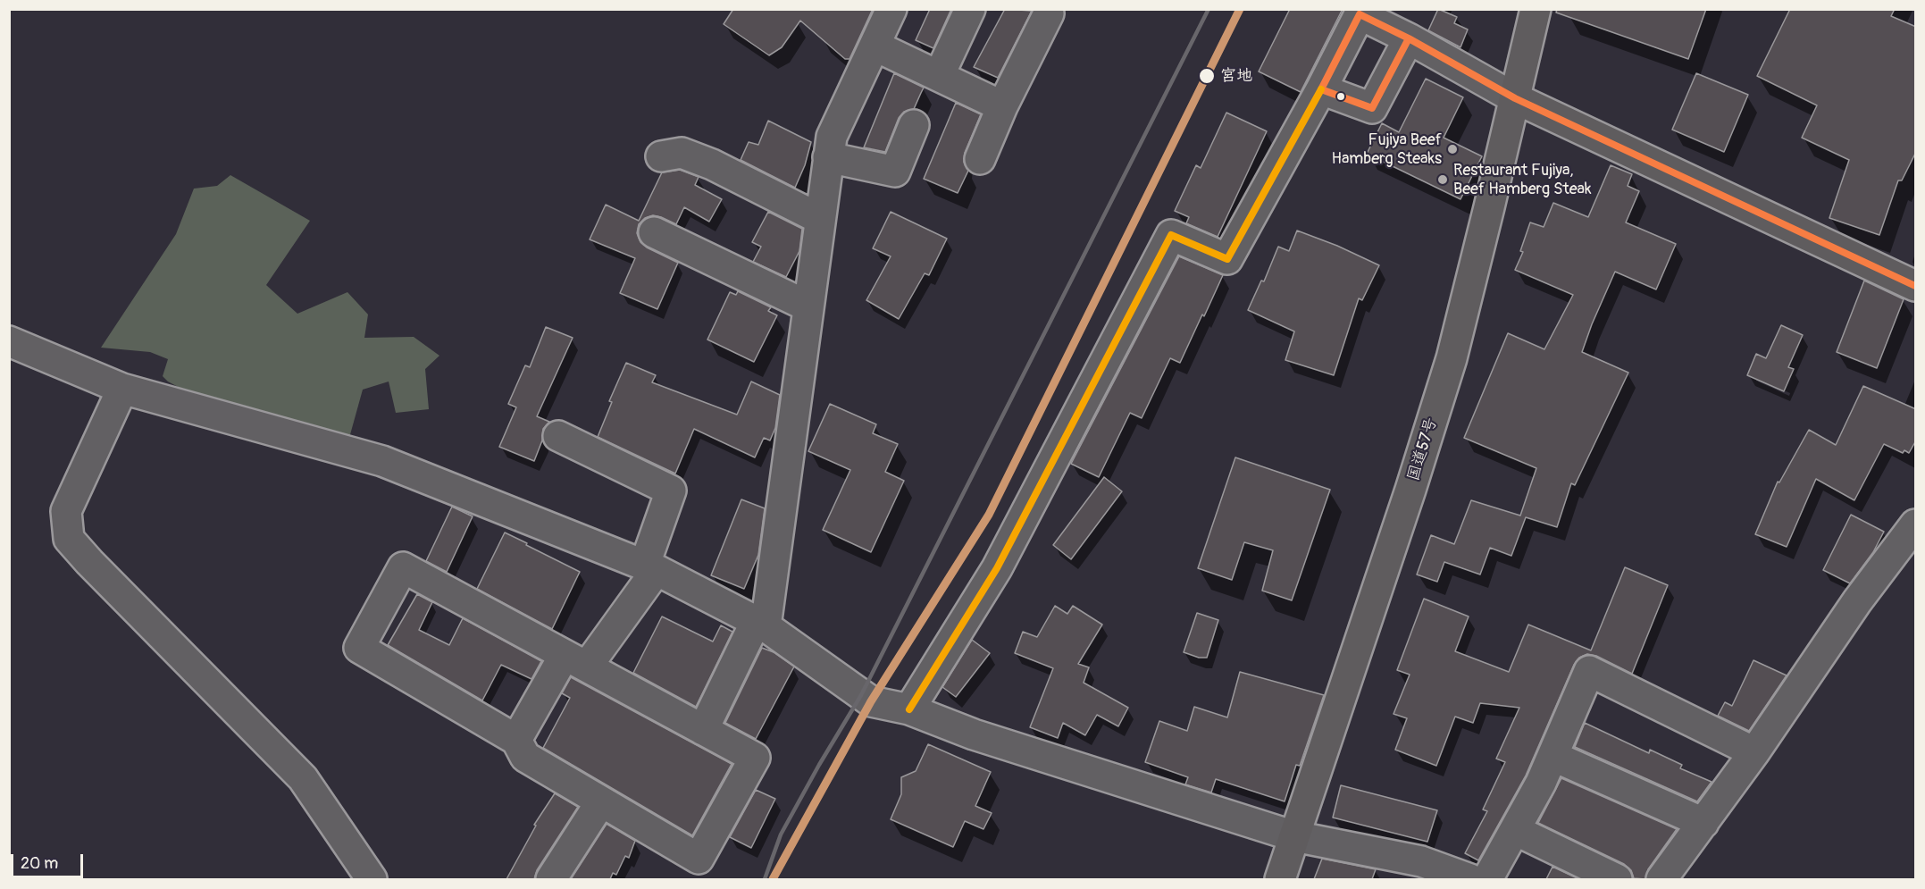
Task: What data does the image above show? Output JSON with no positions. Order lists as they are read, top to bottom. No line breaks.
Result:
{"streets":{"main road":["国道57号"]},"places":["宮地","Fujiya Beef Hamberg Steaks","Restaurant Fujiya, Beef Hamberg Steak"],"scale_bar":"20 m"}
